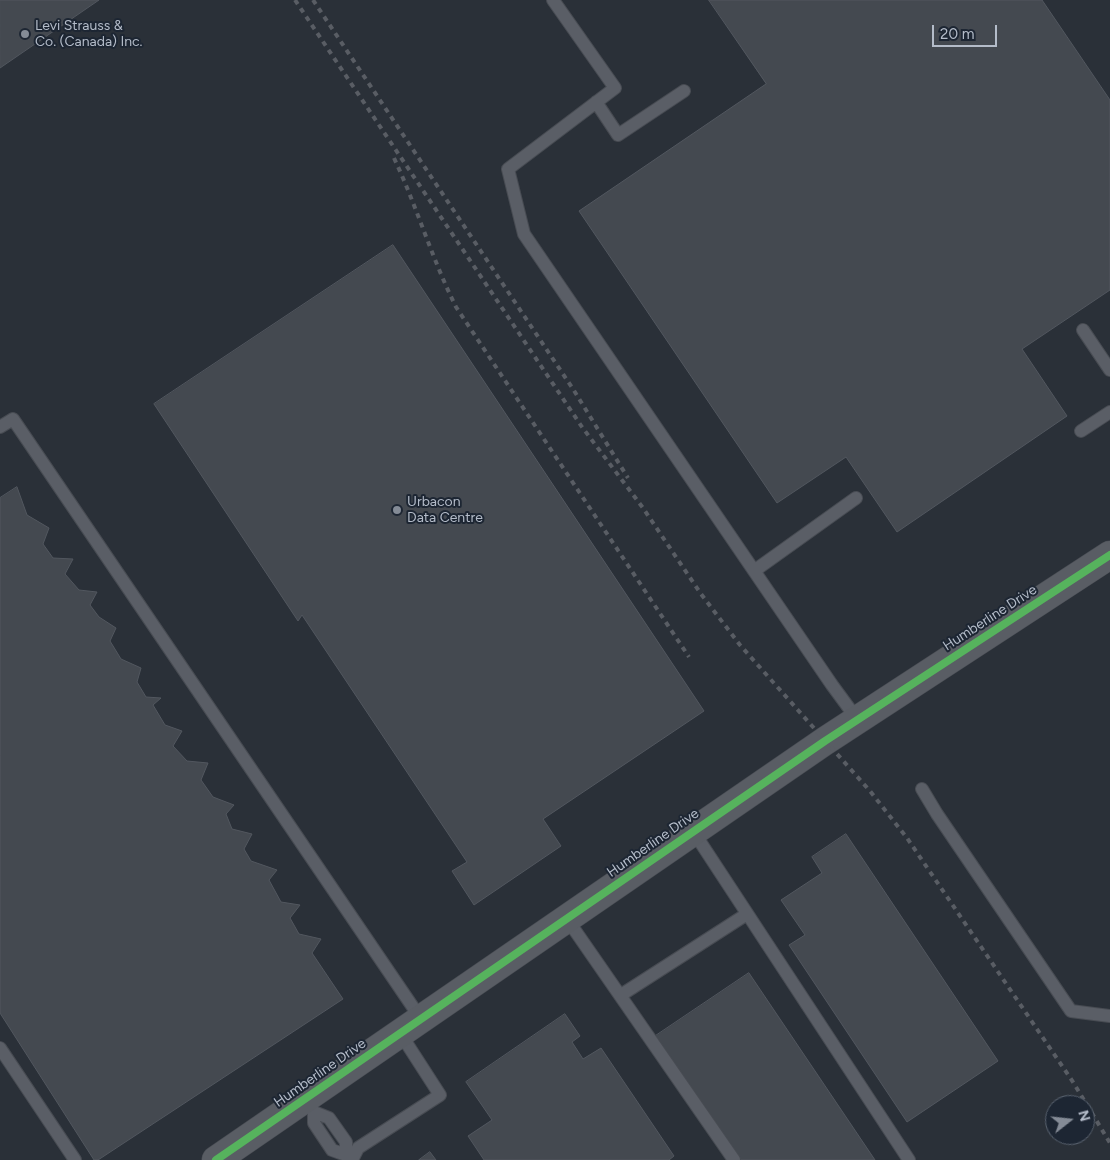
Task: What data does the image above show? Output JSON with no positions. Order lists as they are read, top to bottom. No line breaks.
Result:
{"streets":{"street":["Humberline Drive"]},"places":["Levi Strauss & Co. (Canada) Inc.","Urbacon Data Centre"],"scale_bar":"20 m","north":"right"}
